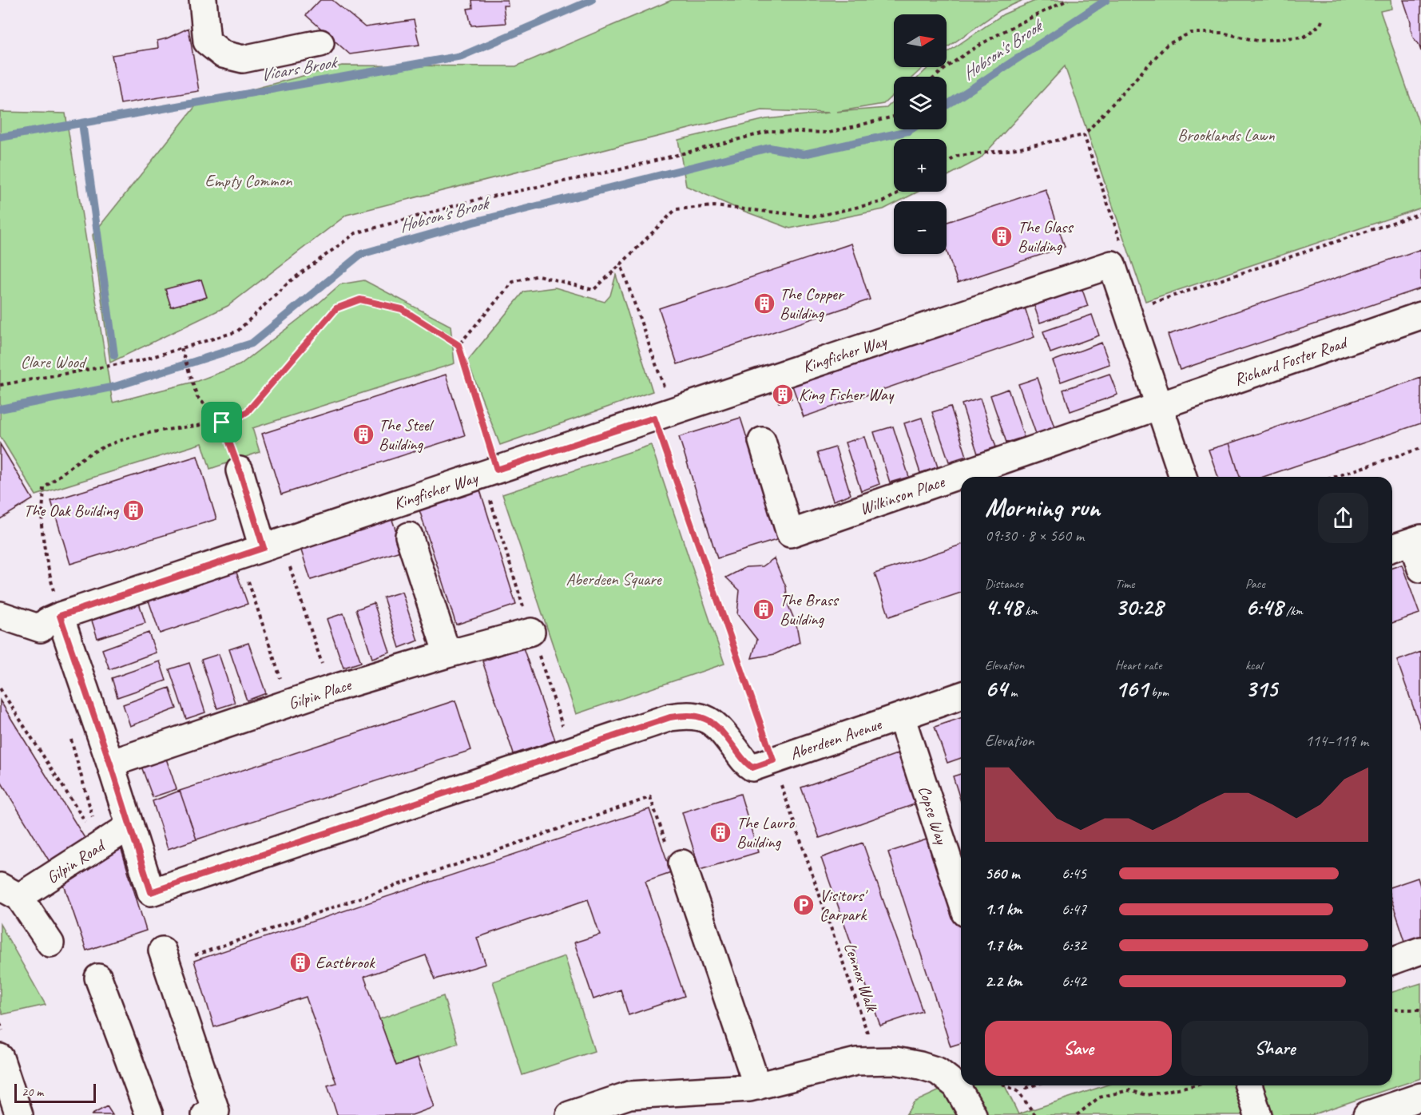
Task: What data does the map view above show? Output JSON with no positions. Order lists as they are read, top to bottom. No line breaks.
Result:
{"streets":{"street":["Kingfisher Way","Richard Foster Road","Wilkinson Place","Gilpin Place","Aberdeen Avenue","Copse Way","Gilpin Road"],"path":["Lennox Walk"]},"crossings":[["Kingfisher Way","Richard Foster Road"],["Kingfisher Way","Wilkinson Place"],["Kingfisher Way","Lennox Walk"],["Richard Foster Road","Wilkinson Place"],["Aberdeen Avenue","Copse Way"],["Aberdeen Avenue","Gilpin Road"],["Aberdeen Avenue","Lennox Walk"]],"water":["Hobson's Brook","Vicars Brook"],"parks":["Brooklands Lawn","Empty Common","Clare Wood","Aberdeen Square"],"places":{"building":["The Glass Building","The Copper Building","King Fisher Way","The Steel Building","The Oak Building","The Brass Building","The Lauro Building","Eastbrook"],"parking":["Visitors' Carpark"]},"scale_bar":"20 m","north":"right","page":{"map_buttons":["+","−"],"heading":["Morning run","09:30 · 8 × 560 m"],"stats":[["Distance","4.48 km"],["Time","30:28"],["Pace","6:48 /km"],["Elevation","64 m"],["Heart rate","161 bpm"],["kcal","315"]],"chart":["Elevation","114–119 m"],"list":[{"name":"560 m","note":"6:45"},{"name":"1.1 km","note":"6:47"},{"name":"1.7 km","note":"6:32"},{"name":"2.2 km","note":"6:42"}],"buttons":["Save","Share"],"scale":"20 m"}}
